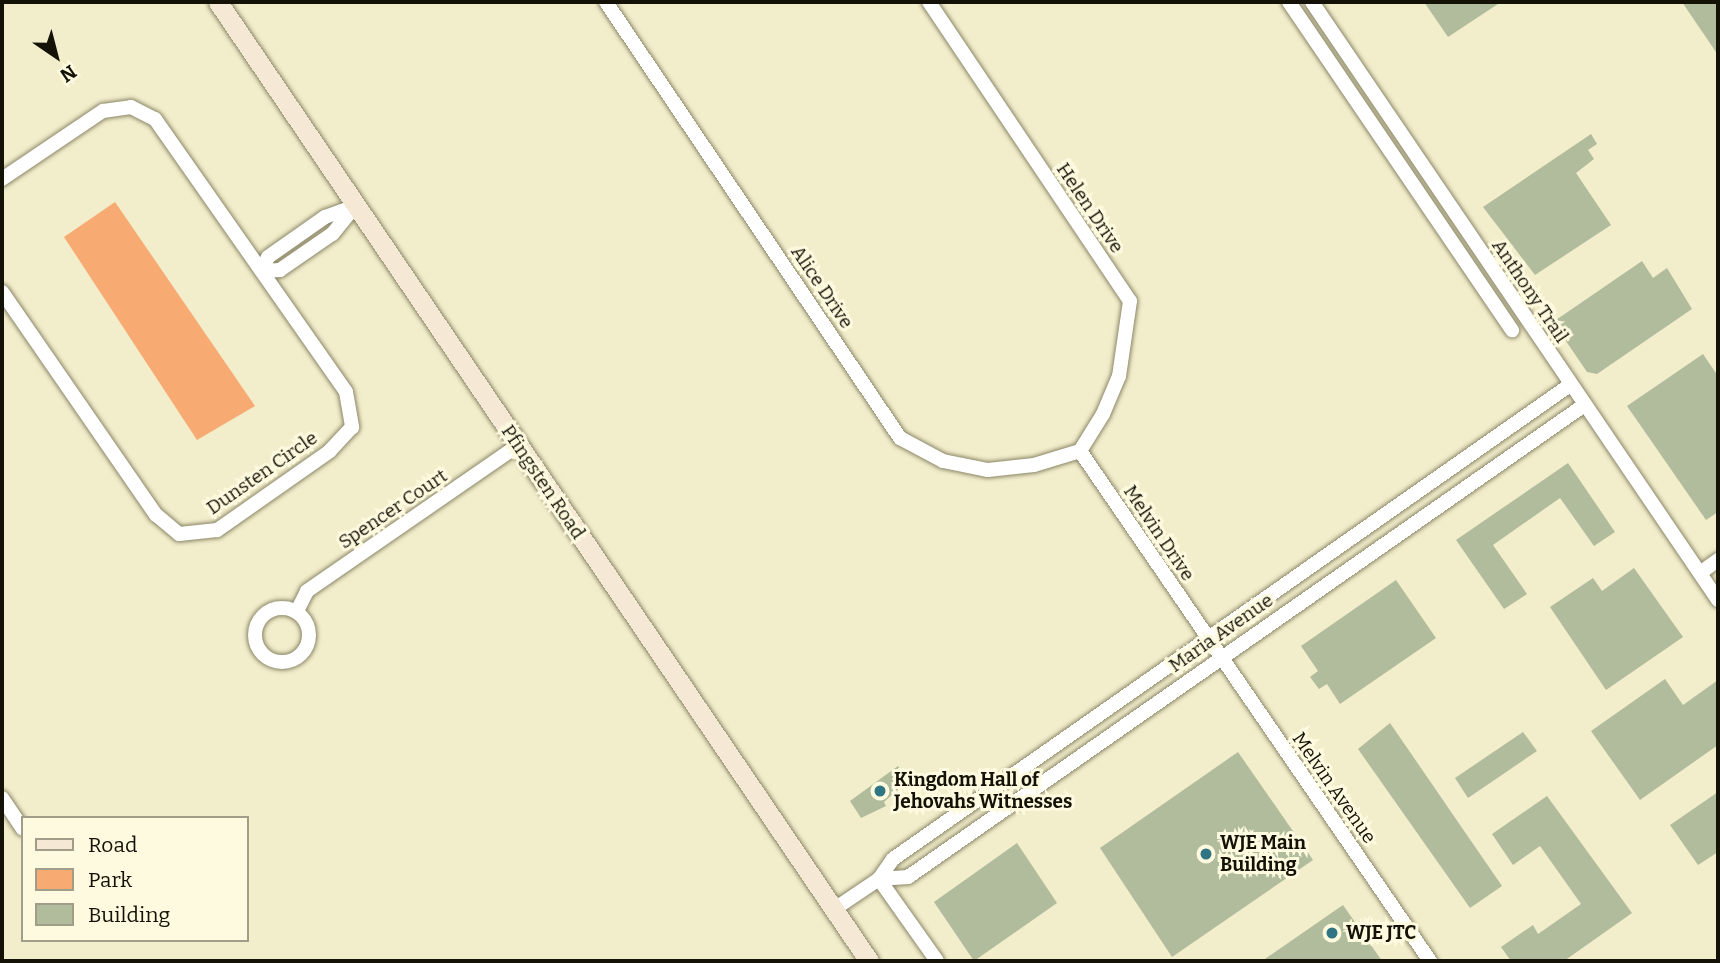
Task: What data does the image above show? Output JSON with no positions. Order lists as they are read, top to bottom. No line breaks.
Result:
{"streets":{"main road":["Pfingsten Road"],"street":["Helen Drive","Alice Drive","Anthony Trail","Dunsten Circle","Spencer Court","Melvin Drive","Maria Avenue","Melvin Avenue"]},"crossings":[["Helen Drive","Alice Drive"],["Helen Drive","Melvin Drive"],["Alice Drive","Melvin Drive"],["Anthony Trail","Maria Avenue"],["Pfingsten Road","Spencer Court"],["Pfingsten Road","Maria Avenue"],["Melvin Drive","Maria Avenue"],["Melvin Drive","Melvin Avenue"],["Maria Avenue","Melvin Avenue"]],"places":["Kingdom Hall of Jehovahs Witnesses","WJE Main Building","WJE JTC"],"legend":["Road","Park","Building"],"north":"bottom right"}
